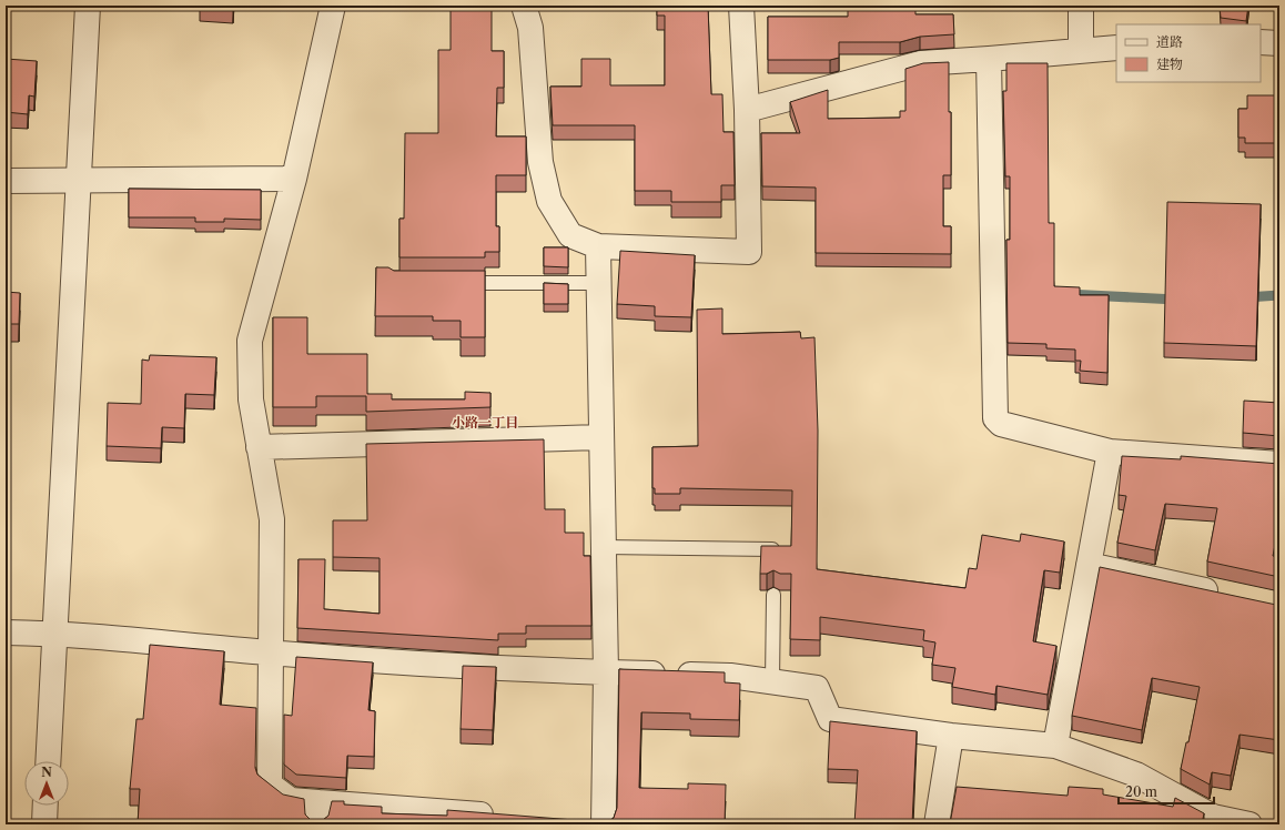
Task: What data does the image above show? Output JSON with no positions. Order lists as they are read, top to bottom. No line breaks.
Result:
{"districts":["小路一丁目"],"legend":["道路","建物"],"scale_bar":"20 m","north":"top"}
